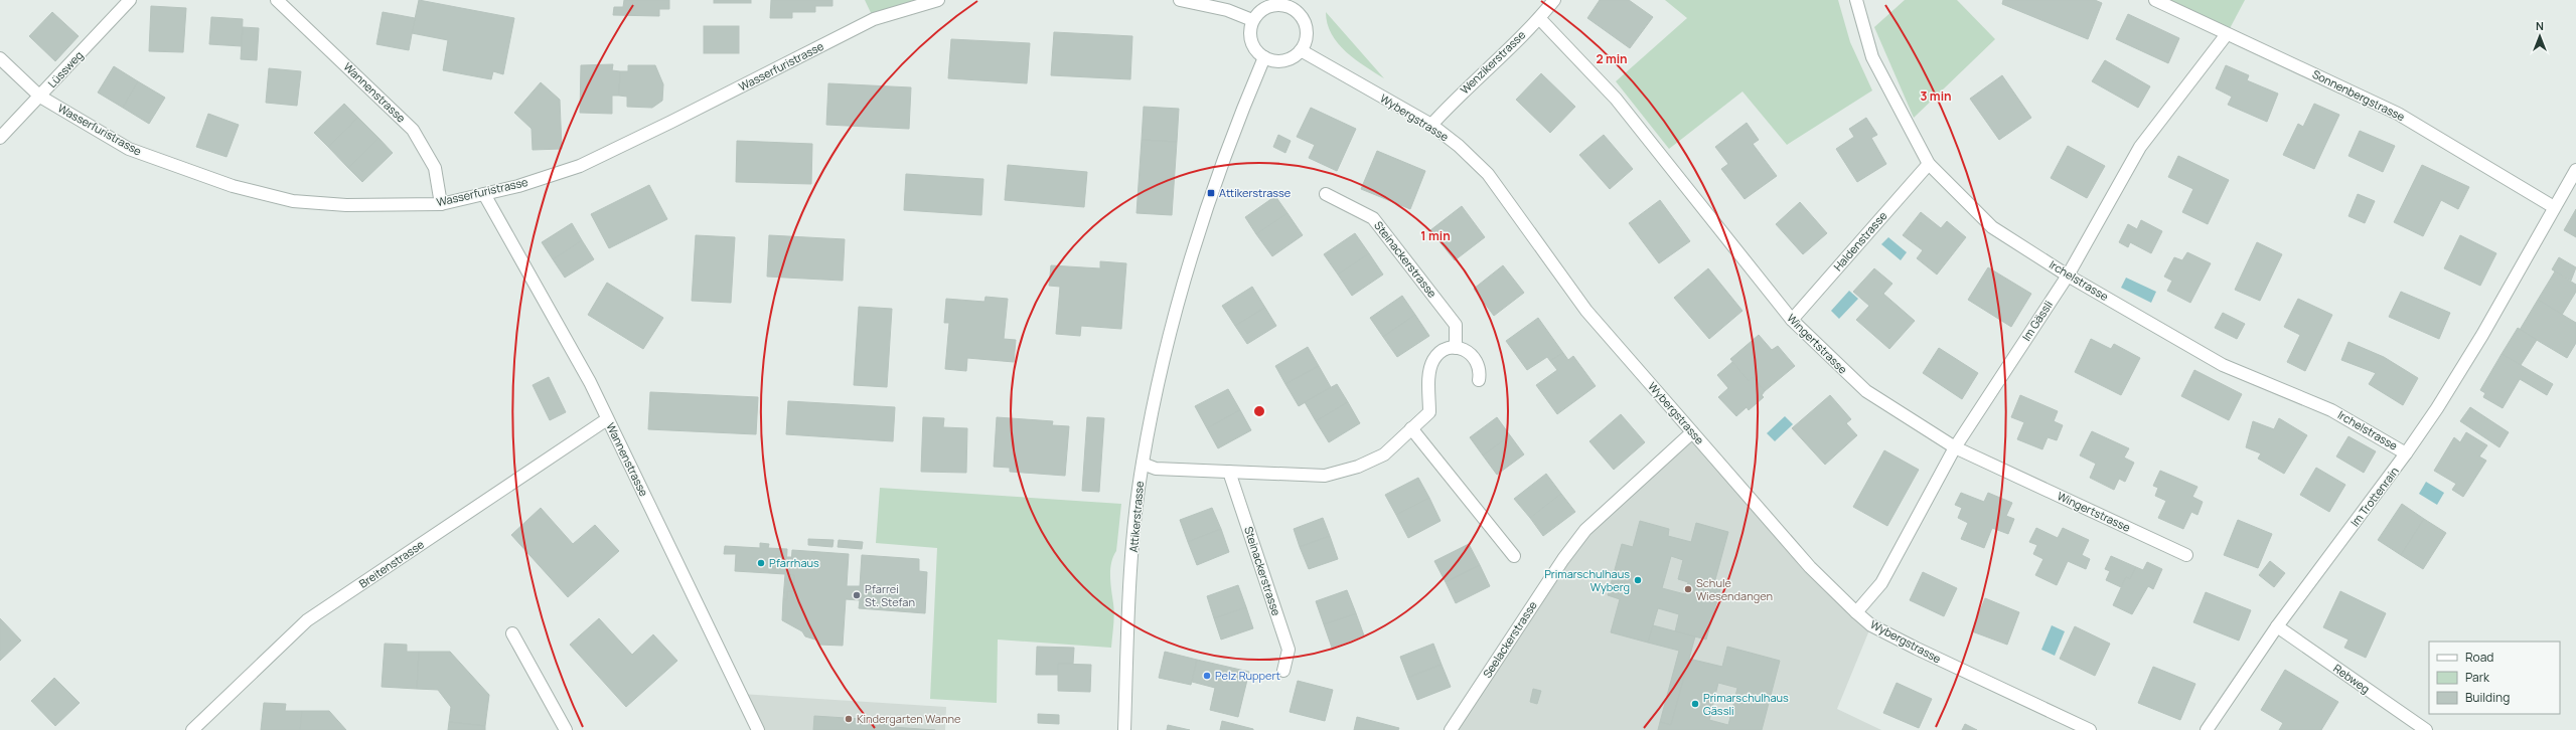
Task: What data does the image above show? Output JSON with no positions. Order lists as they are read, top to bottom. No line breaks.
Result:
{"streets":{"street":["Wenzikerstrasse","Wasserfuristrasse","Lüssweg","Wannenstrasse","Sonnenbergstrasse","Wybergstrasse","Haldenstrasse","Steinackerstrasse","Irchelstrasse","Im Gässli","Wingertstrasse","Im Trottenrain","Attikerstrasse","Breitenstrasse","Seelackerstrasse","Rebweg"]},"crossings":[["Wenzikerstrasse","Wybergstrasse"],["Wenzikerstrasse","Wingertstrasse"],["Wasserfuristrasse","Lüssweg"],["Wasserfuristrasse","Wannenstrasse"],["Wannenstrasse","Breitenstrasse"],["Sonnenbergstrasse","Im Gässli"],["Sonnenbergstrasse","Im Trottenrain"],["Wybergstrasse","Im Gässli"],["Wybergstrasse","Attikerstrasse"],["Wybergstrasse","Seelackerstrasse"],["Haldenstrasse","Irchelstrasse"],["Haldenstrasse","Wingertstrasse"],["Irchelstrasse","Im Gässli"],["Irchelstrasse","Im Trottenrain"],["Im Gässli","Wingertstrasse"],["Im Trottenrain","Rebweg"]],"places":{"transit":["Attikerstrasse"],"other":["Pfarrhaus","Primarschulhaus Wyberg","Schule Wiesendangen","Pfarrei St. Stefan","Pelz Ruppert","Primarschulhaus Gässli","Kindergarten Wanne"]},"legend":["Road","Park","Building"],"north":"top","rings":["2 min","3 min","1 min"]}
